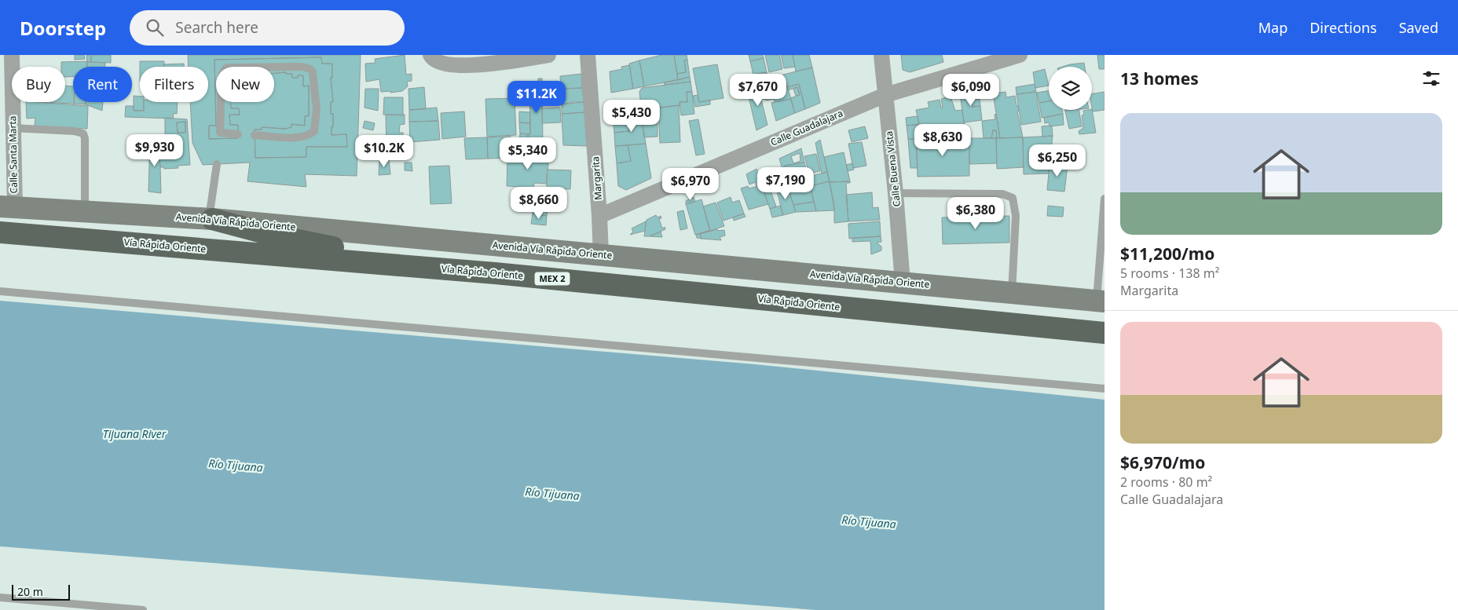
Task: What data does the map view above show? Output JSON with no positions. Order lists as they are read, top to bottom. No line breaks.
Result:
{"streets":{"highway":["Vía Rápida Oriente","MEX 2"],"main road":["Avenida Vía Rápida Oriente"],"street":["Calle Guadalajara","Calle Santa Marta","Calle Buena Vista","Margarita"]},"crossings":[["Calle Guadalajara","Calle Buena Vista"],["Calle Guadalajara","Margarita"],["Calle Santa Marta","Avenida Vía Rápida Oriente"],["Calle Buena Vista","Avenida Vía Rápida Oriente"],["Margarita","Avenida Vía Rápida Oriente"]],"water":["Tijuana River","Río Tijuana"],"scale_bar":"20 m","page":{"header":"Doorstep","search":"Search here","nav":["Map","Directions","Saved"],"heading":"13 homes","chip":["Buy","Rent","Filters","New"],"price":["$7,670","$6,090","$11.2K","$5,430","$8,630","$9,930","$10.2K","$5,340","$6,250","$7,190","$6,970","$8,660","$6,380"],"list":[{"name":"$11,200/mo","note":"5 rooms · 138 m² · Margarita"},{"name":"$6,970/mo","note":"2 rooms · 80 m² · Calle Guadalajara"}],"scale":"20 m"}}
